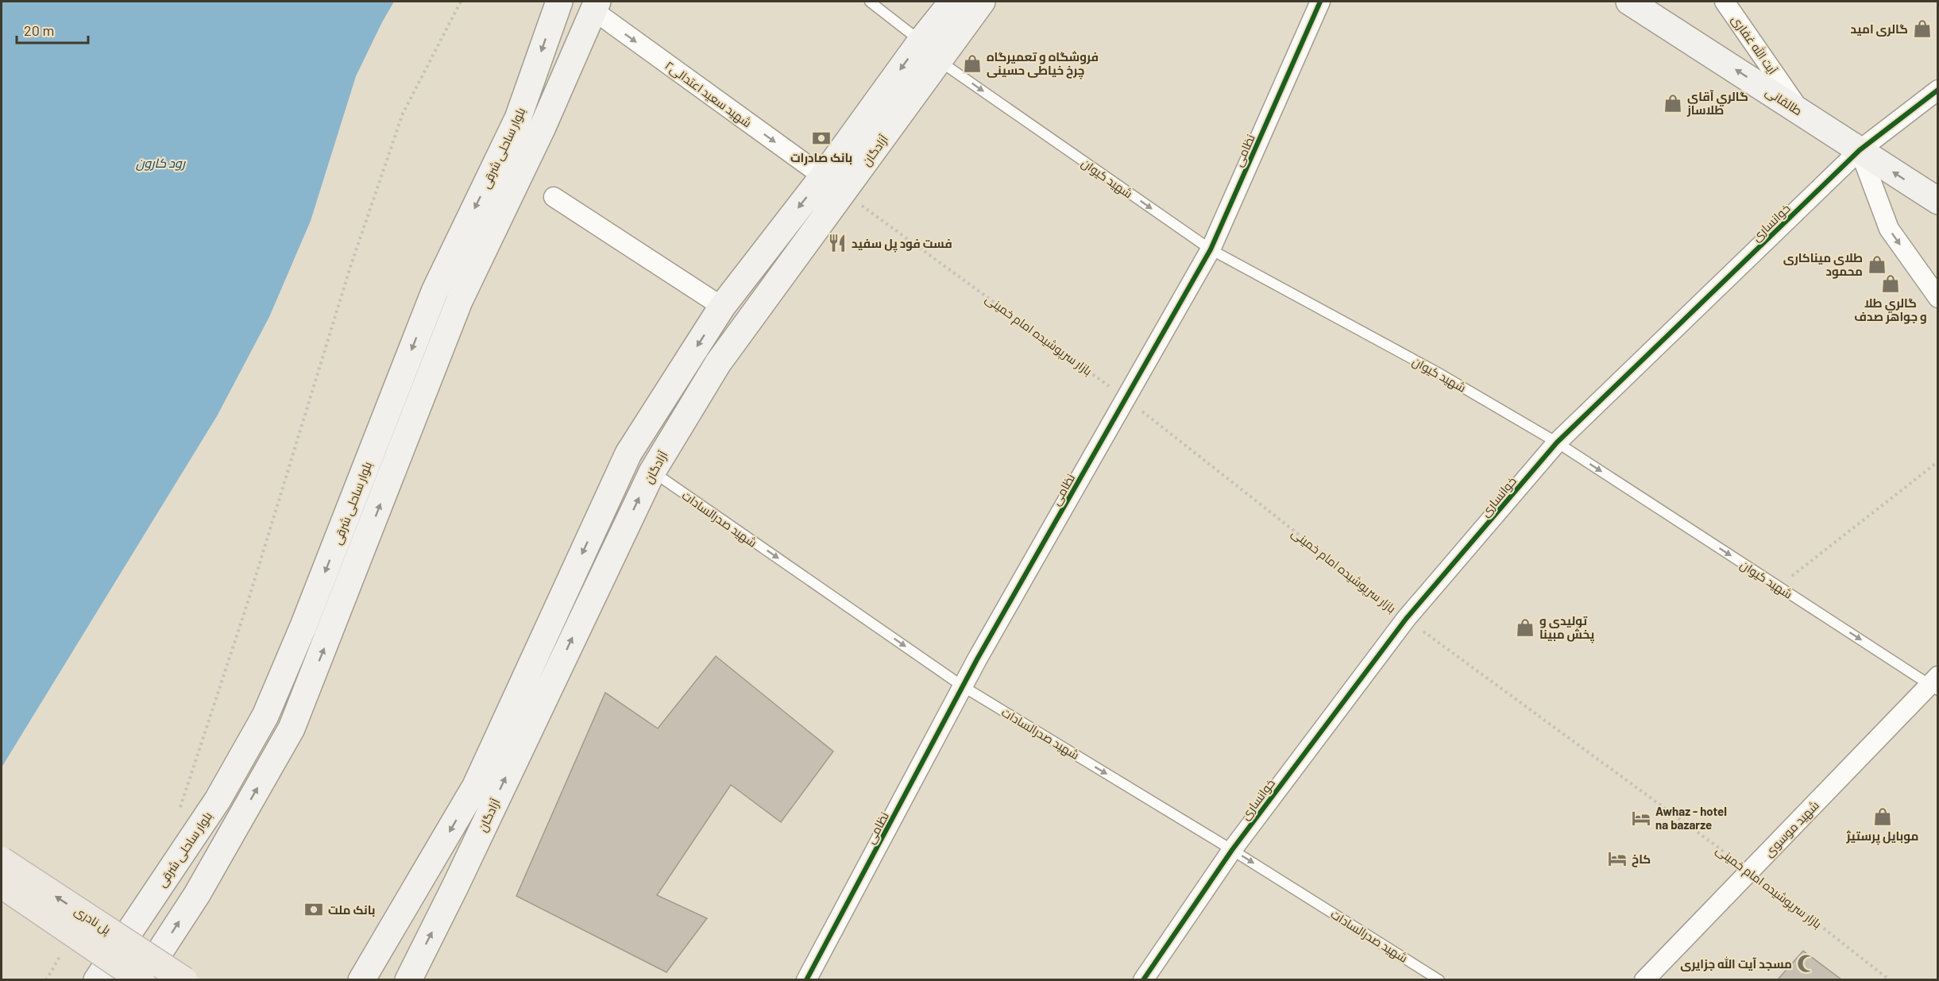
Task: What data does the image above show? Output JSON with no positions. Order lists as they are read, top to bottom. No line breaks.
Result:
{"streets":{"main road":["طالقانی","بلوار ساحلی شرقی","آزادگان","پل نادری"],"street":["آیت الله غفاری","شهید سعید اعتدالی۲","نظامی","خوانساری","شهید موسوی"],"lane":["شهید کیوان","شهید صدرالسادات"],"path":["بازار سرپوشیده امام خمینی"]},"crossings":[["آیت الله غفاری","طالقانی"],["شهید سعید اعتدالی۲","آزادگان"],["طالقانی","خوانساری"],["آزادگان","شهید کیوان"],["آزادگان","بازار سرپوشیده امام خمینی"],["آزادگان","شهید صدرالسادات"],["نظامی","شهید کیوان"],["نظامی","بازار سرپوشیده امام خمینی"],["نظامی","شهید صدرالسادات"],["شهید کیوان","خوانساری"],["شهید کیوان","شهید موسوی"],["خوانساری","بازار سرپوشیده امام خمینی"],["خوانساری","شهید صدرالسادات"],["بازار سرپوشیده امام خمینی","شهید موسوی"]],"one_way":["طالقانی","شهید کیوان","شهید صدرالسادات"],"water":["رود کارون"],"places":{"shop":["گالری امید","فروشگاه و تعمیرگاه چرخ خیاطی حسینی","گالري آقاي طلاساز","طلای میناکاری محمود","گالري طلا و جواهر صدف","تولیدی و پخش مبینا","موبایل پرستیژ"],"bank":["بانک صادرات","بانک ملت"],"restaurant":["فست فود پل سفید"],"hotel":["Awhaz - hotel na bazarze","کاخ"],"mosque":["مسجد آیت الله جزایری"]},"scale_bar":"20 m"}
